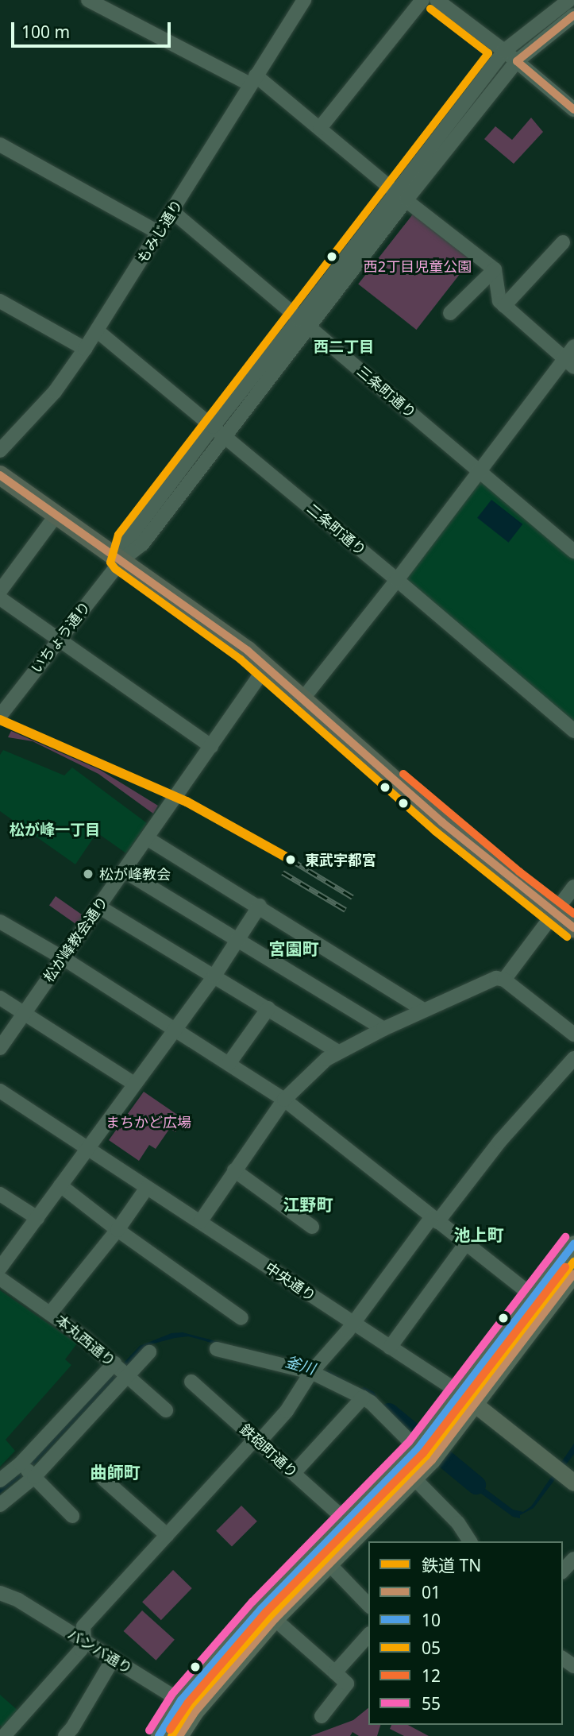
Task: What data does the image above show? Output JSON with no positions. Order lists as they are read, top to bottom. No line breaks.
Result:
{"streets":{"main road":["中央通り"],"street":["もみじ通り","三条町通り","二条町通り","いちょう通り","松が峰教会通り","本丸西通り","鉄砲町通り","バンバ通り"]},"crossings":[["もみじ通り","三条町通り"],["もみじ通り","二条町通り"]],"districts":["西二丁目","松が峰一丁目","宮園町","江野町","池上町","曲師町"],"water":["釜川"],"parks":["西2丁目児童公園","まちかど広場"],"places":["東武宇都宮","松が峰教会"],"lines":["transit line 05","transit line 01","rail line TN","transit line 12","transit line 55","transit line 10"],"legend":["鉄道 TN","01","10","05","12","55"],"scale_bar":"100 m"}
